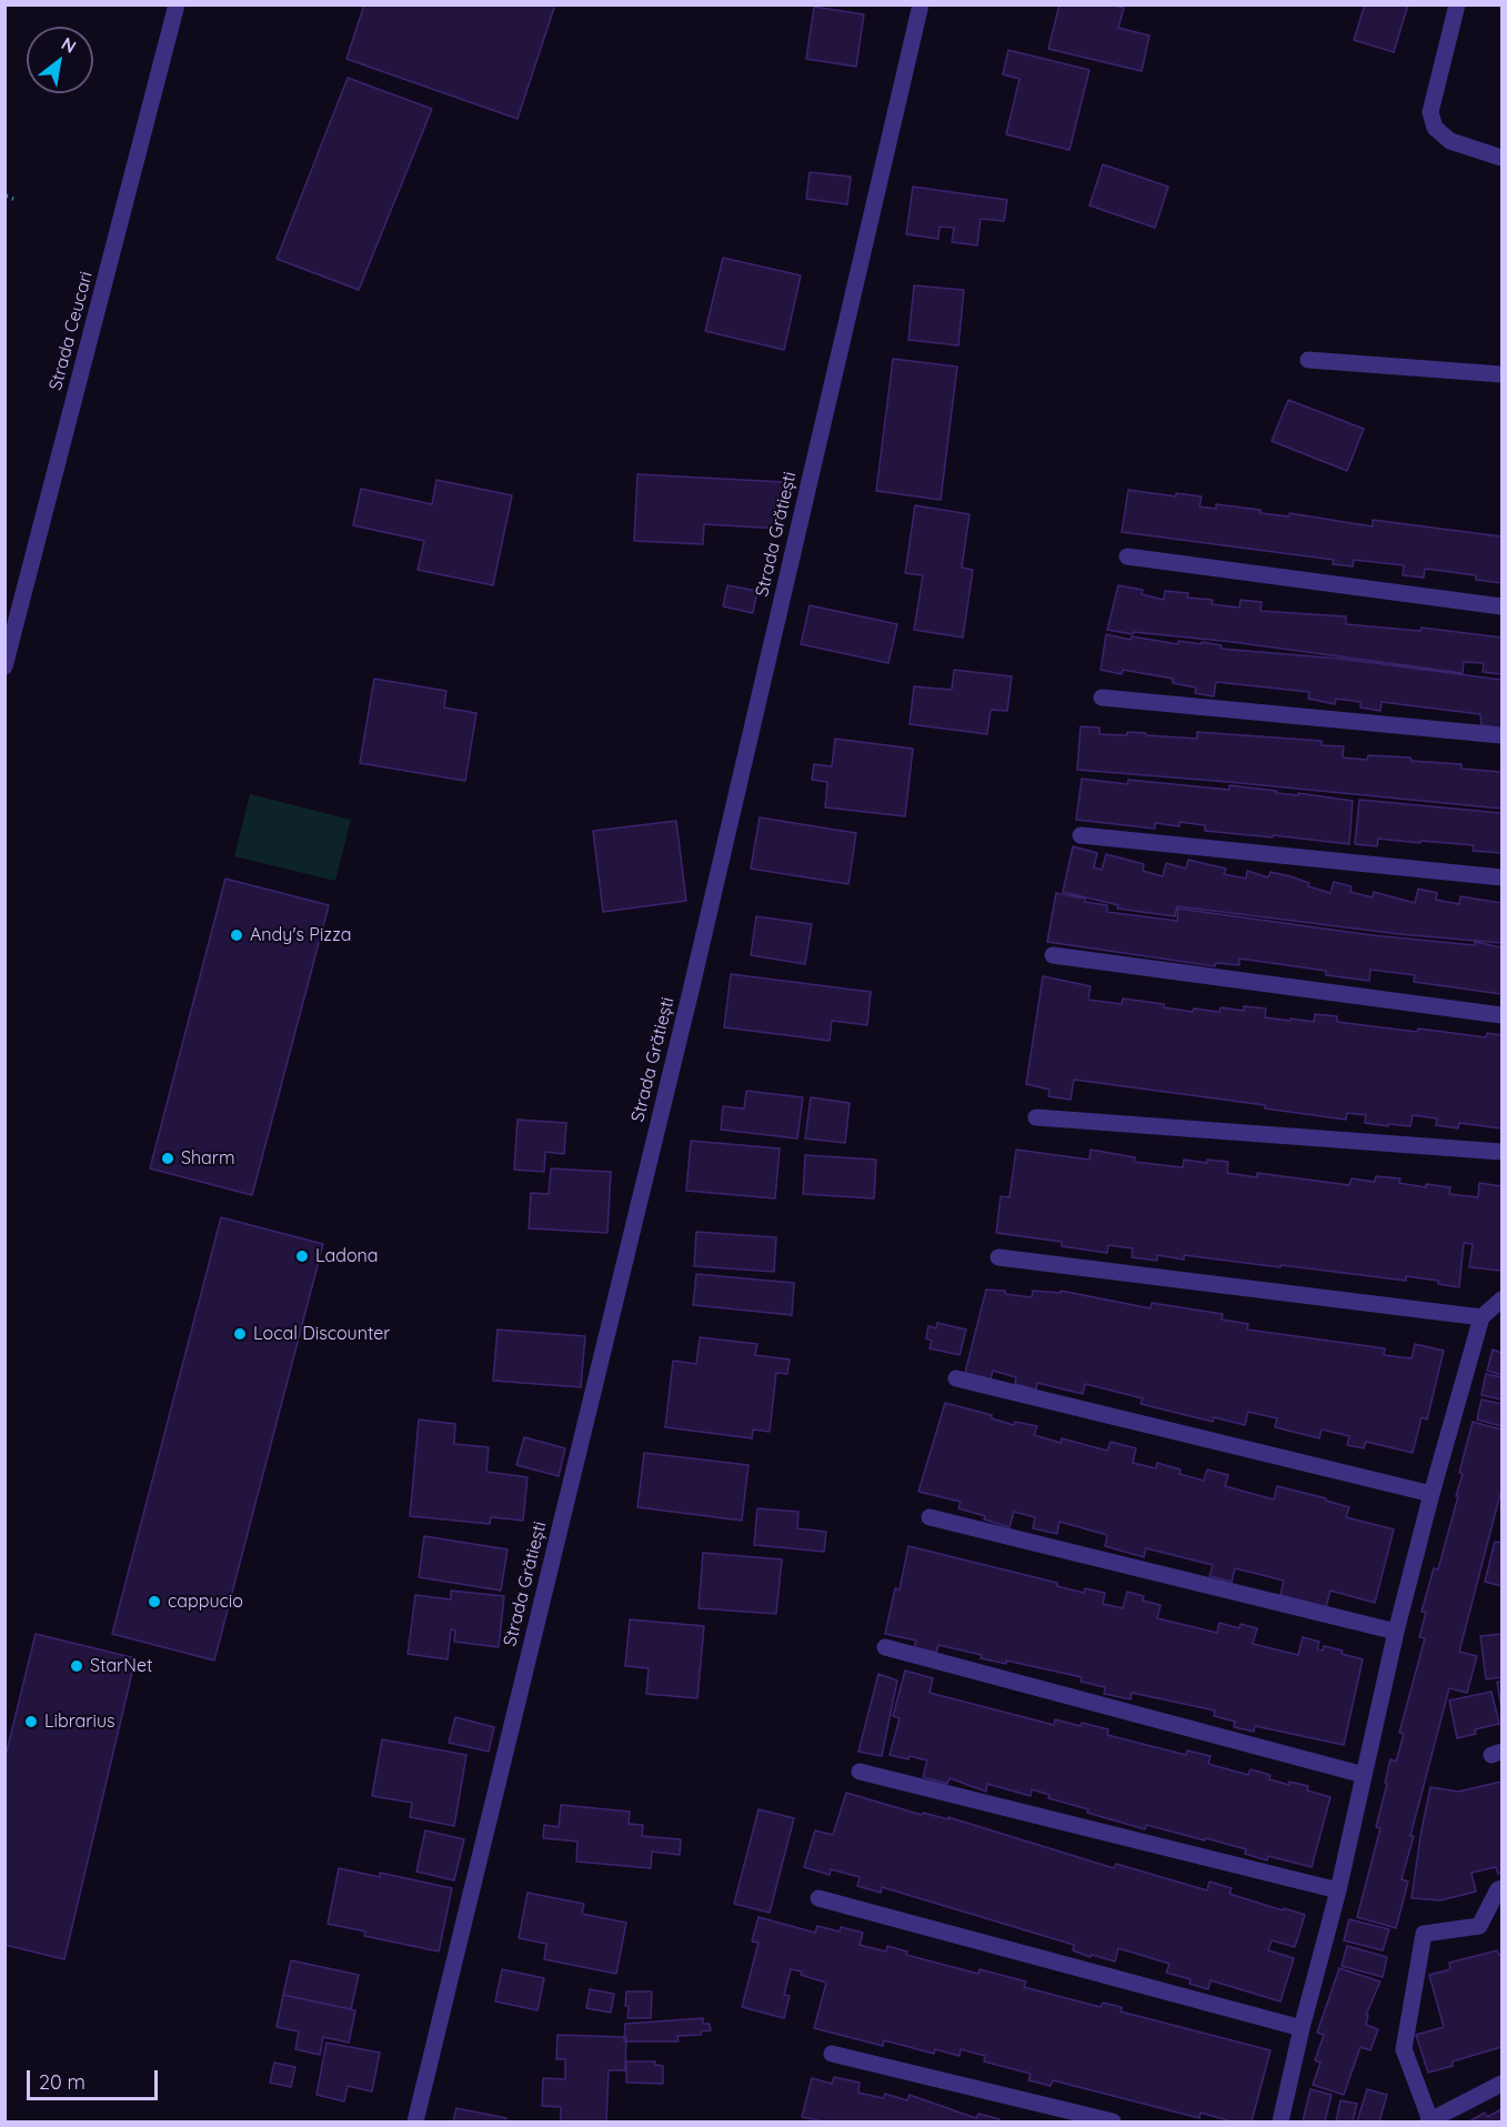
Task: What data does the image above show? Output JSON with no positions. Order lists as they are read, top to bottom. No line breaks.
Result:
{"streets":{"street":["Strada Ceucari","Strada Grătiești"]},"places":["Andy's Pizza","Sharm","Ladona","Local Discounter","cappucio","StarNet","Librarius"],"scale_bar":"20 m","north":"top right"}
